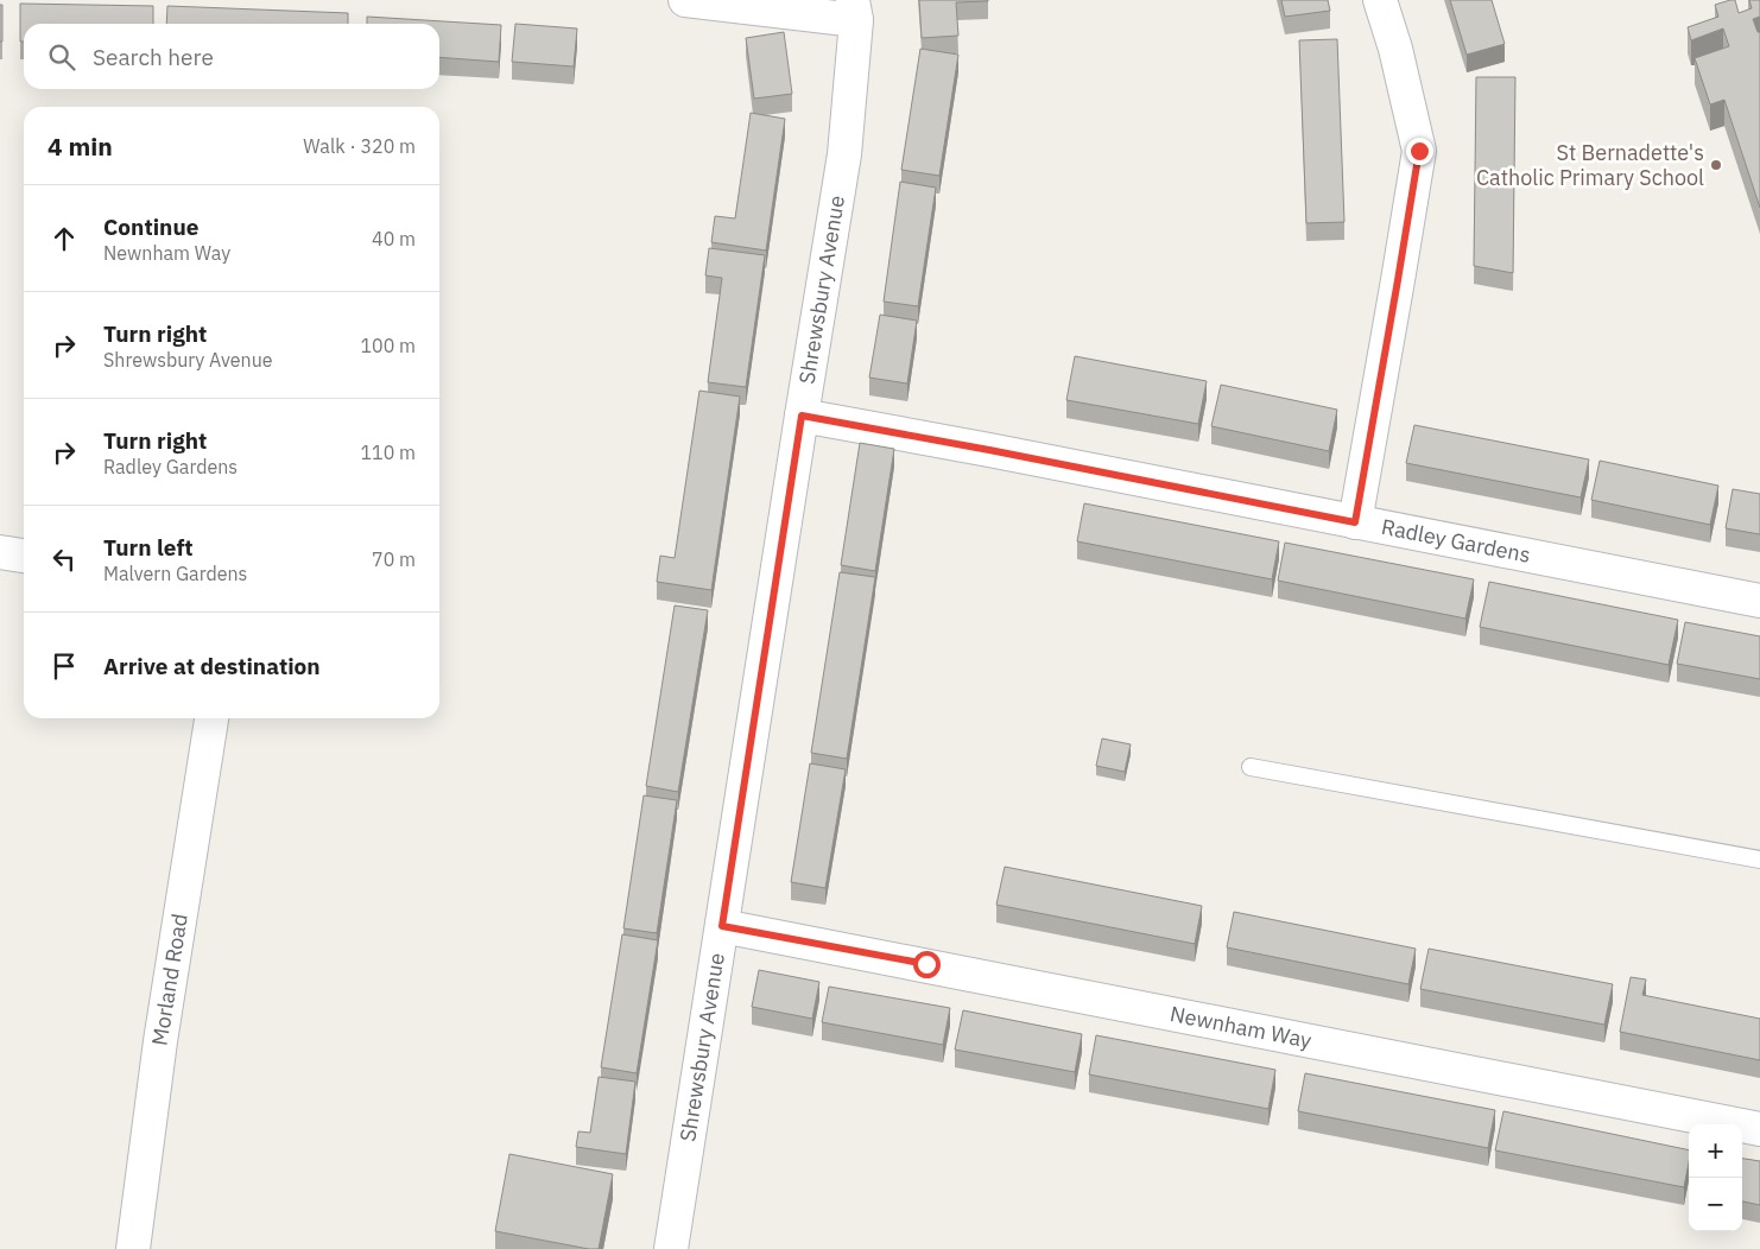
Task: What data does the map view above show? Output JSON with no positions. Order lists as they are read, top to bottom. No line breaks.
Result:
{"streets":{"street":["Shrewsbury Avenue","Radley Gardens","Morland Road","Newnham Way"]},"crossings":[["Shrewsbury Avenue","Radley Gardens"],["Shrewsbury Avenue","Newnham Way"]],"places":["St Bernadette's Catholic Primary School"],"page":{"search":"Search here","heading":["4 min","Walk · 320 m"],"list":[["Continue","Newnham Way","40 m"],["Turn right","Shrewsbury Avenue","100 m"],["Turn right","Radley Gardens","110 m"],["Turn left","Malvern Gardens","70 m"],"Arrive at destination"],"map_buttons":["+","−"]}}
